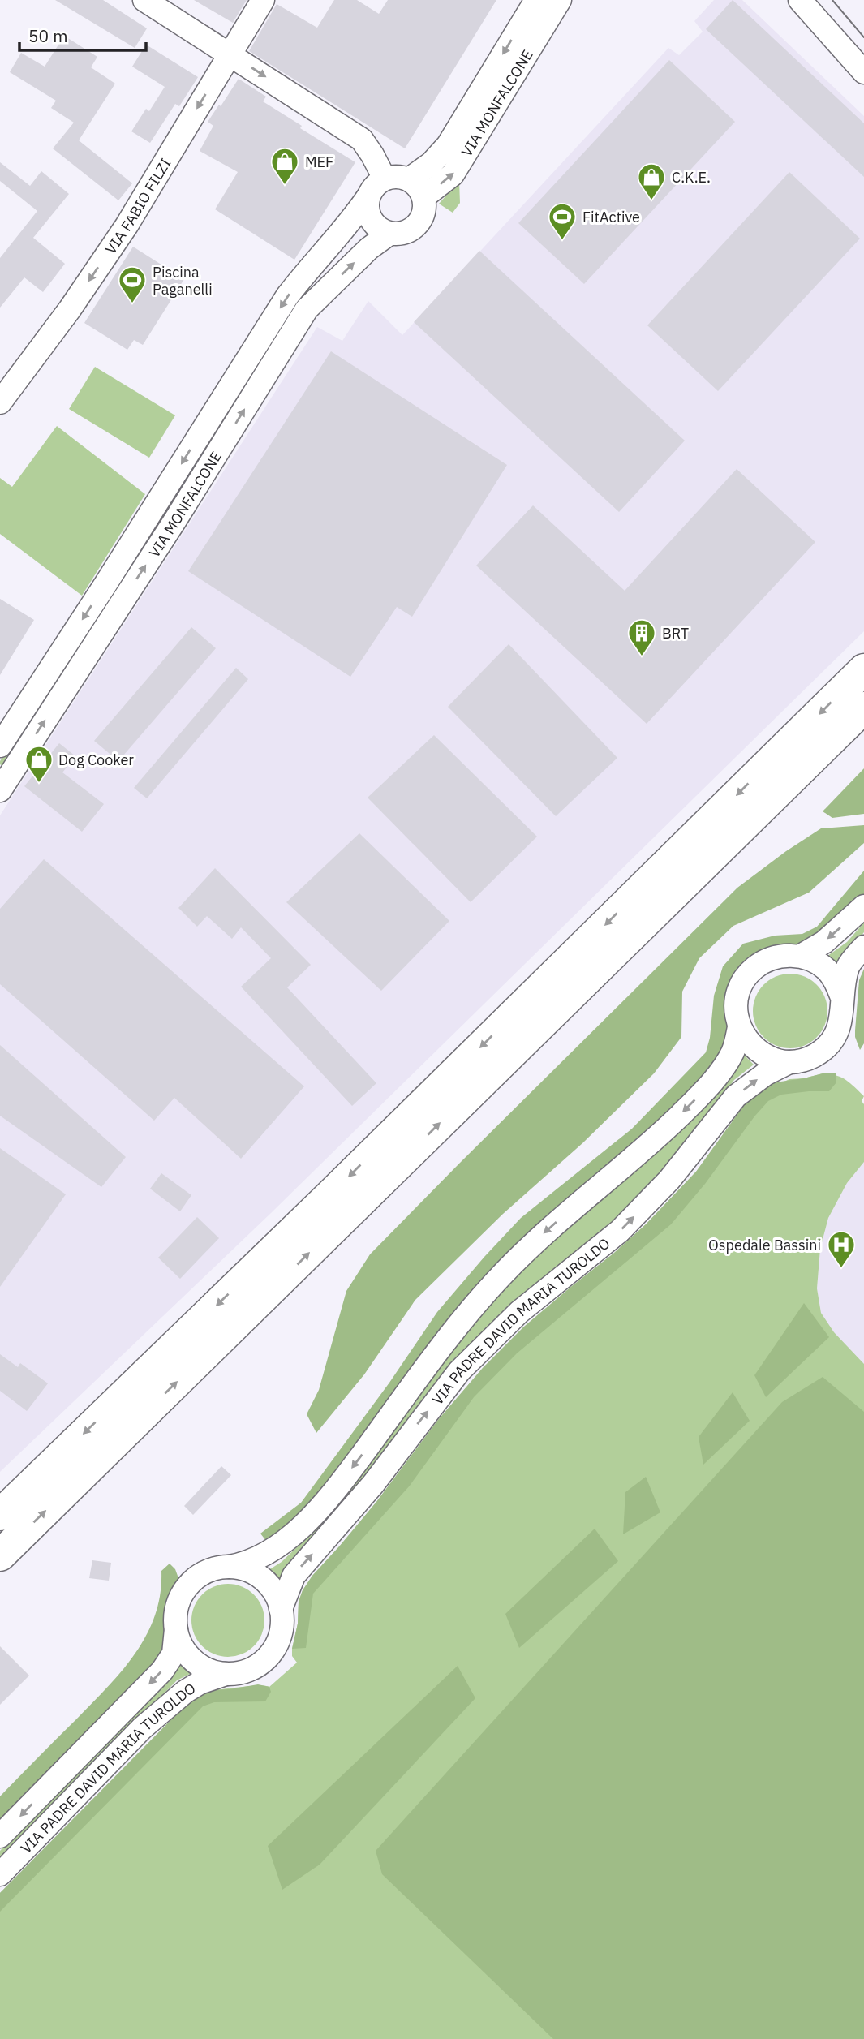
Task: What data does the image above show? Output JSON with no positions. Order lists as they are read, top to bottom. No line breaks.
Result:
{"streets":{"street":["VIA MONFALCONE","VIA FABIO FILZI","VIA PADRE DAVID MARIA TUROLDO"]},"one_way":["VIA FABIO FILZI"],"places":{"shop":["MEF","C.K.E.","Dog Cooker"],"sports":["FitActive","Piscina Paganelli"],"building":["BRT"],"hospital":["Ospedale Bassini"]},"scale_bar":"50 m"}
